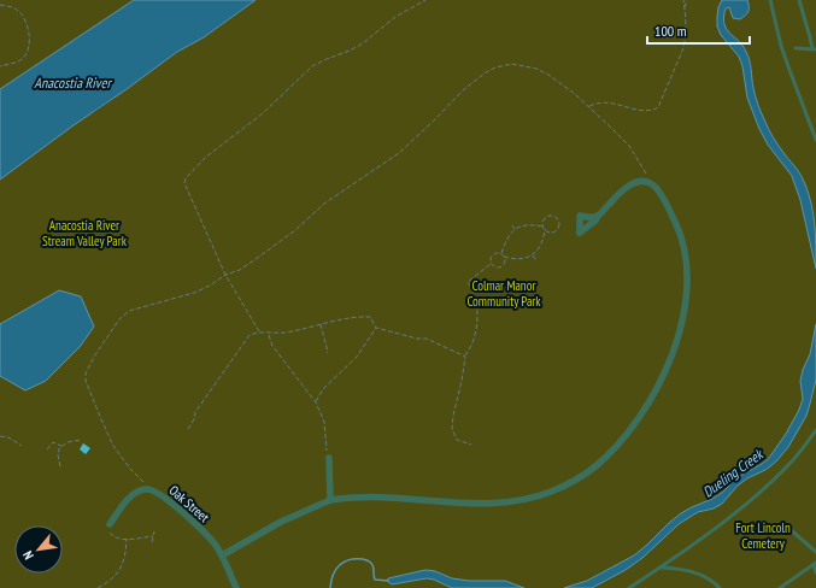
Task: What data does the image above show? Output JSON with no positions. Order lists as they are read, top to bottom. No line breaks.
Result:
{"streets":{"street":["Oak Street"]},"water":["Anacostia River","Dueling Creek"],"parks":["Anacostia River Stream Valley Park","Colmar Manor Community Park","Fort Lincoln Cemetery"],"scale_bar":"100 m","north":"bottom left"}
